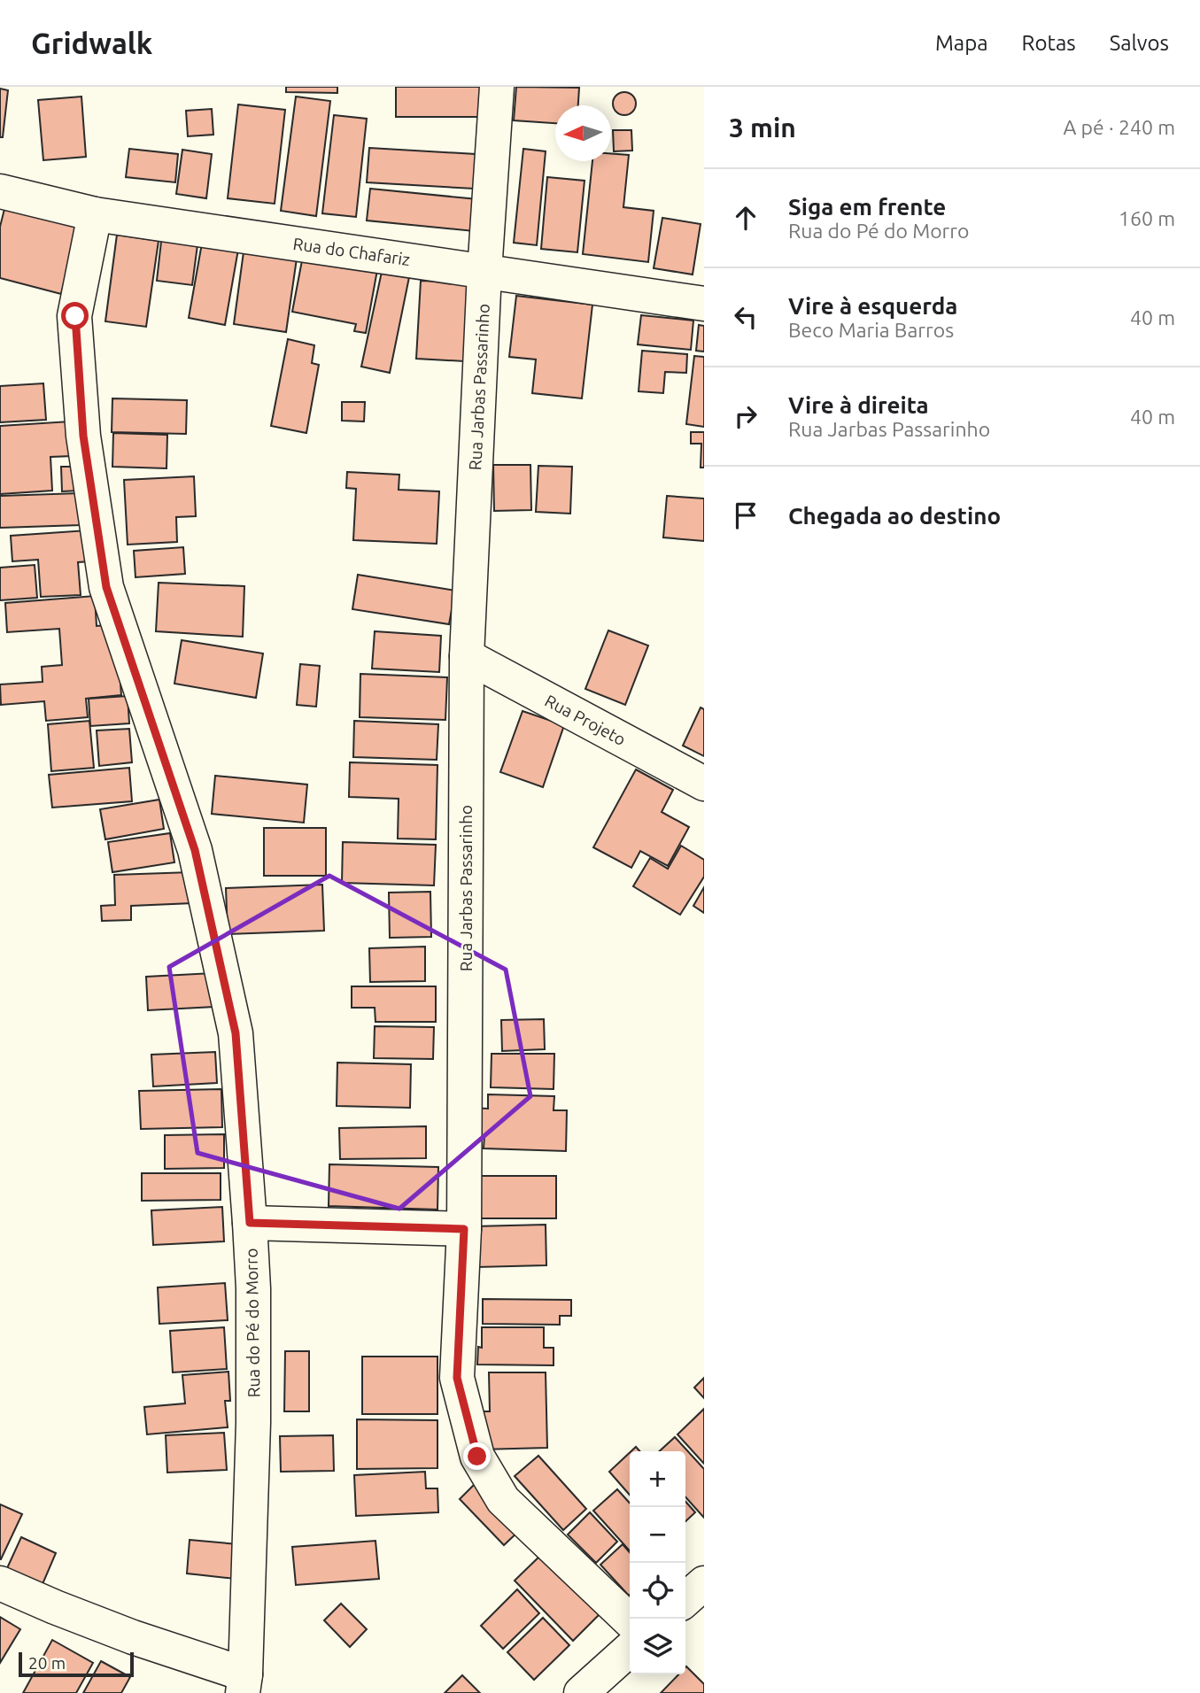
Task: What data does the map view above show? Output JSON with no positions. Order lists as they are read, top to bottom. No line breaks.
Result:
{"streets":{"street":["Rua do Chafariz","Rua Jarbas Passarinho","Rua Projeto","Rua do Pé do Morro"]},"crossings":[["Rua do Chafariz","Rua Jarbas Passarinho"],["Rua do Chafariz","Rua do Pé do Morro"],["Rua Jarbas Passarinho","Rua Projeto"]],"scale_bar":"20 m","north":"left","page":{"header":"Gridwalk","nav":["Mapa","Rotas","Salvos"],"heading":["3 min","A pé · 240 m"],"list":[["Siga em frente","Rua do Pé do Morro","160 m"],["Vire à esquerda","Beco Maria Barros","40 m"],["Vire à direita","Rua Jarbas Passarinho","40 m"],"Chegada ao destino"],"map_buttons":["+","−"],"scale":"20 m"}}
